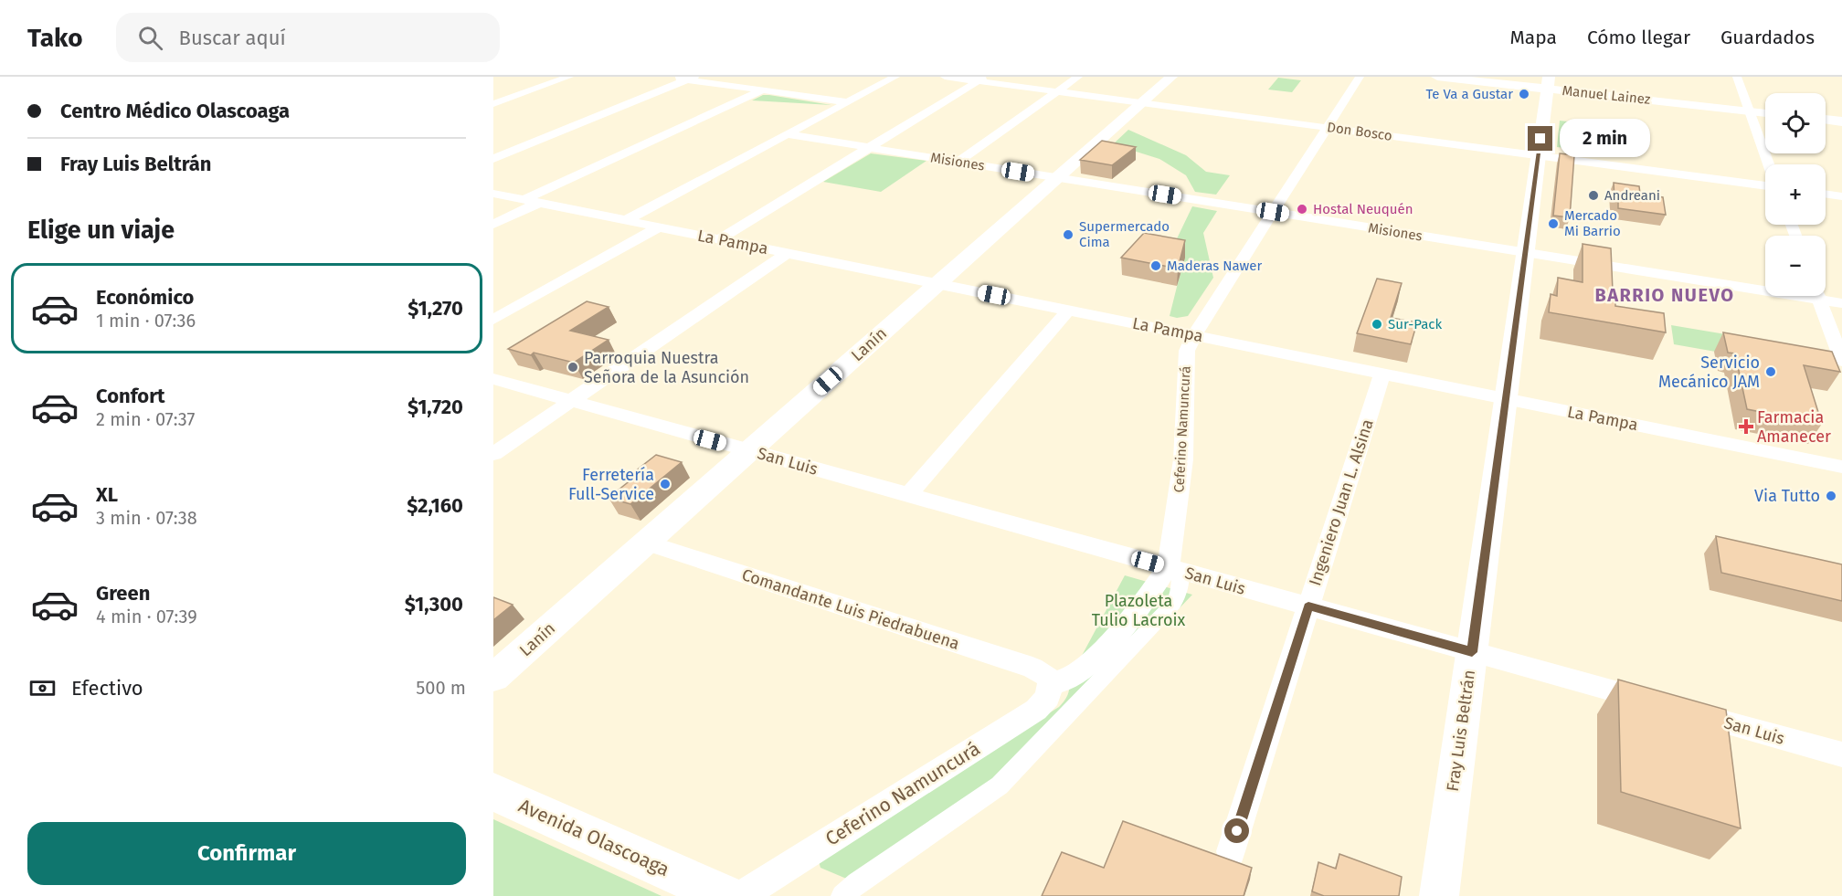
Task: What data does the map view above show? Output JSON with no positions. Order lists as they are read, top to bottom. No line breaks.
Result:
{"streets":{"main road":["Avenida Olascoaga"],"street":["Manuel Lainez","Don Bosco","Misiones","La Pampa","Lanín","Ceferino Namuncurá","San Luis","Ingeniero Juan L. Alsina","Comandante Luis Piedrabuena","Fray Luis Beltrán"]},"crossings":[["Manuel Lainez","Fray Luis Beltrán"],["Don Bosco","Lanín"],["Don Bosco","Ceferino Namuncurá"],["Don Bosco","Fray Luis Beltrán"],["Misiones","Lanín"],["Misiones","Ceferino Namuncurá"],["Misiones","Fray Luis Beltrán"],["La Pampa","Lanín"],["La Pampa","Ceferino Namuncurá"],["La Pampa","Ingeniero Juan L. Alsina"],["La Pampa","Fray Luis Beltrán"],["Lanín","San Luis"],["Lanín","Comandante Luis Piedrabuena"],["Ceferino Namuncurá","San Luis"],["Ceferino Namuncurá","Comandante Luis Piedrabuena"],["San Luis","Ingeniero Juan L. Alsina"],["San Luis","Fray Luis Beltrán"]],"districts":["BARRIO NUEVO"],"parks":["Plazoleta Tulio Lacroix"],"places":{"other":["Te Va a Gustar","Andreani","Hostal Neuquén","Mercado Mi Barrio","Supermercado Cima","Maderas Nawer","Sur-Pack","Parroquia Nuestra Señora de la Asunción","Servicio Mecánico JAM","Ferretería Full-Service","Via Tutto"],"health":["Farmacia Amanecer"]},"page":{"header":"Tako","search":"Buscar aquí","nav":["Mapa","Cómo llegar","Guardados"],"banner":["Centro Médico Olascoaga","Fray Luis Beltrán"],"map_buttons":["+","−"],"bubble":"2 min","heading":"Elige un viaje","list":[{"name":"Económico","note":"1 min · 07:36","value":"$1,270"},{"name":"Confort","note":"2 min · 07:37","value":"$1,720"},{"name":"XL","note":"3 min · 07:38","value":"$2,160"},{"name":"Green","note":"4 min · 07:39","value":"$1,300"}],"pay":["Efectivo","500 m"],"buttons":"Confirmar"}}
